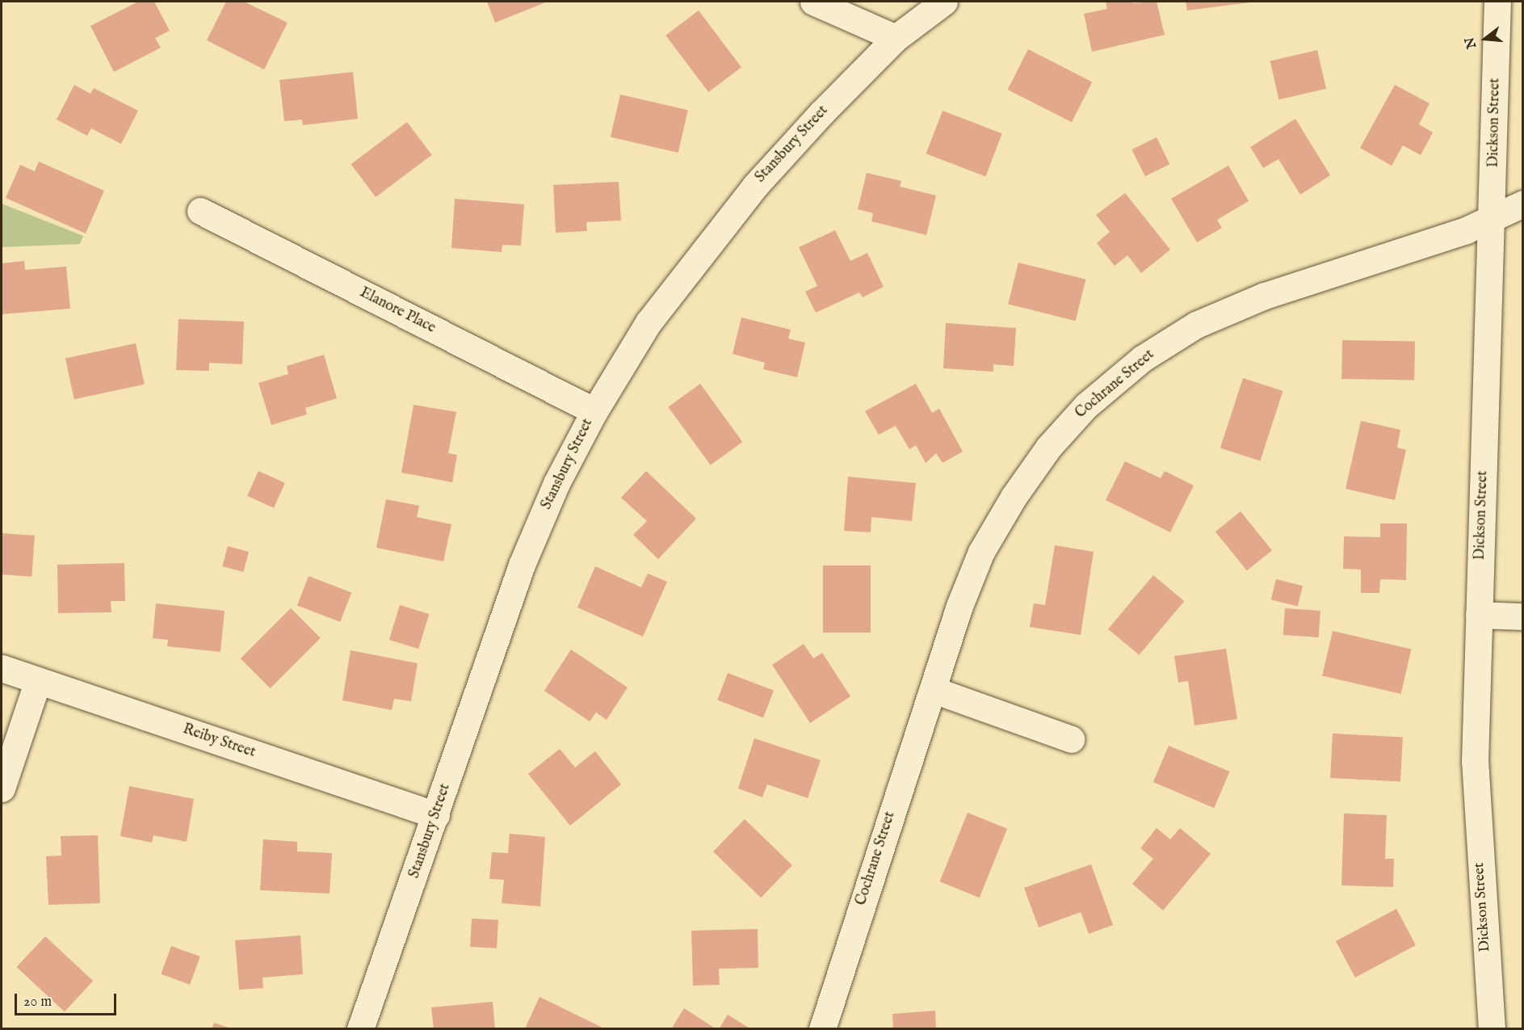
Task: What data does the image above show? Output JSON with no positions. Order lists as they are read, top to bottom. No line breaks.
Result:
{"streets":{"street":["Dickson Street","Stansbury Street","Elanore Place","Cochrane Street","Reiby Street"]},"crossings":[["Dickson Street","Cochrane Street"],["Stansbury Street","Elanore Place"],["Stansbury Street","Reiby Street"]],"scale_bar":"20 m","north":"left"}
